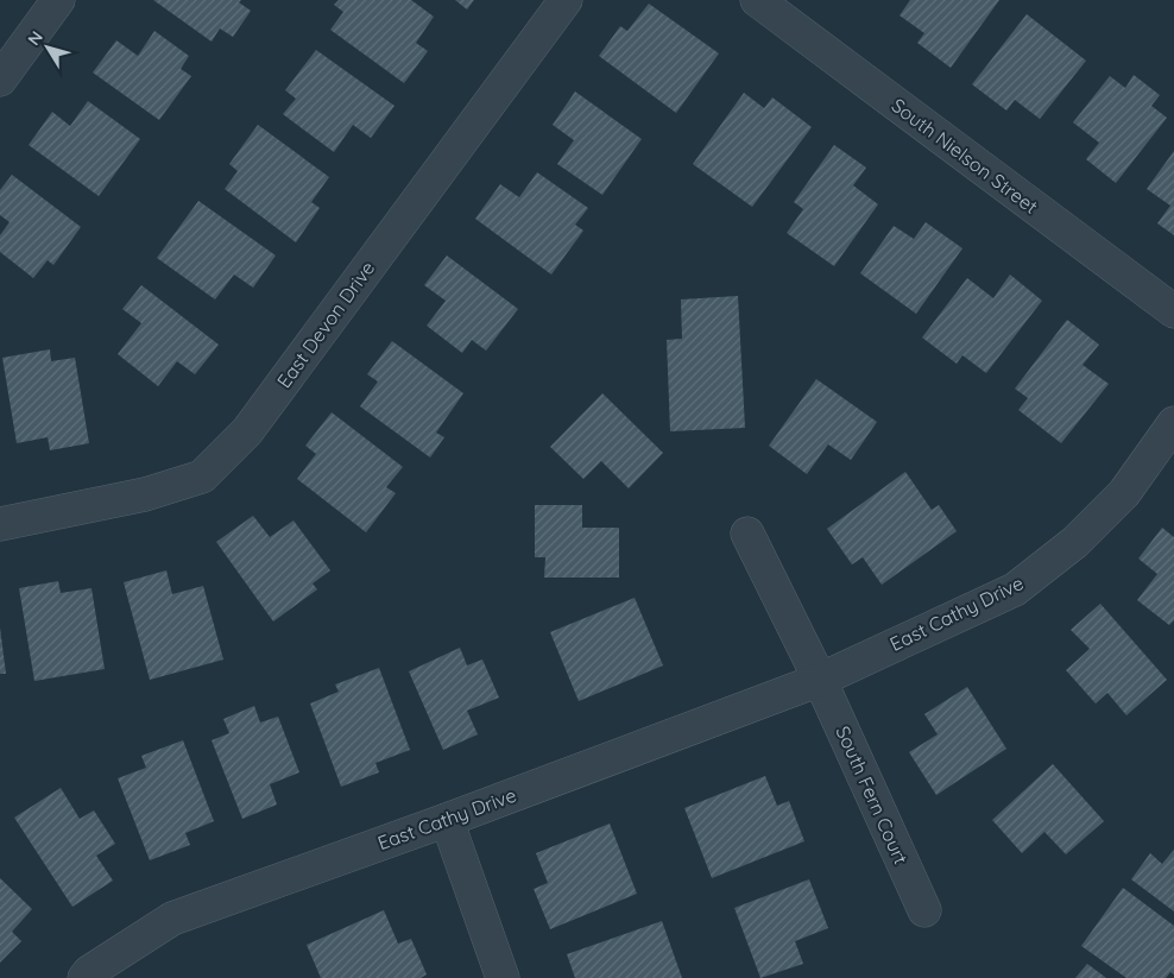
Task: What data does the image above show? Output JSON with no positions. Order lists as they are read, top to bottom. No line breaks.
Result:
{"streets":{"street":["South Nielson Street","East Devon Drive","East Cathy Drive","South Fern Court"]},"crossings":[["East Cathy Drive","South Fern Court"]],"north":"top left"}
